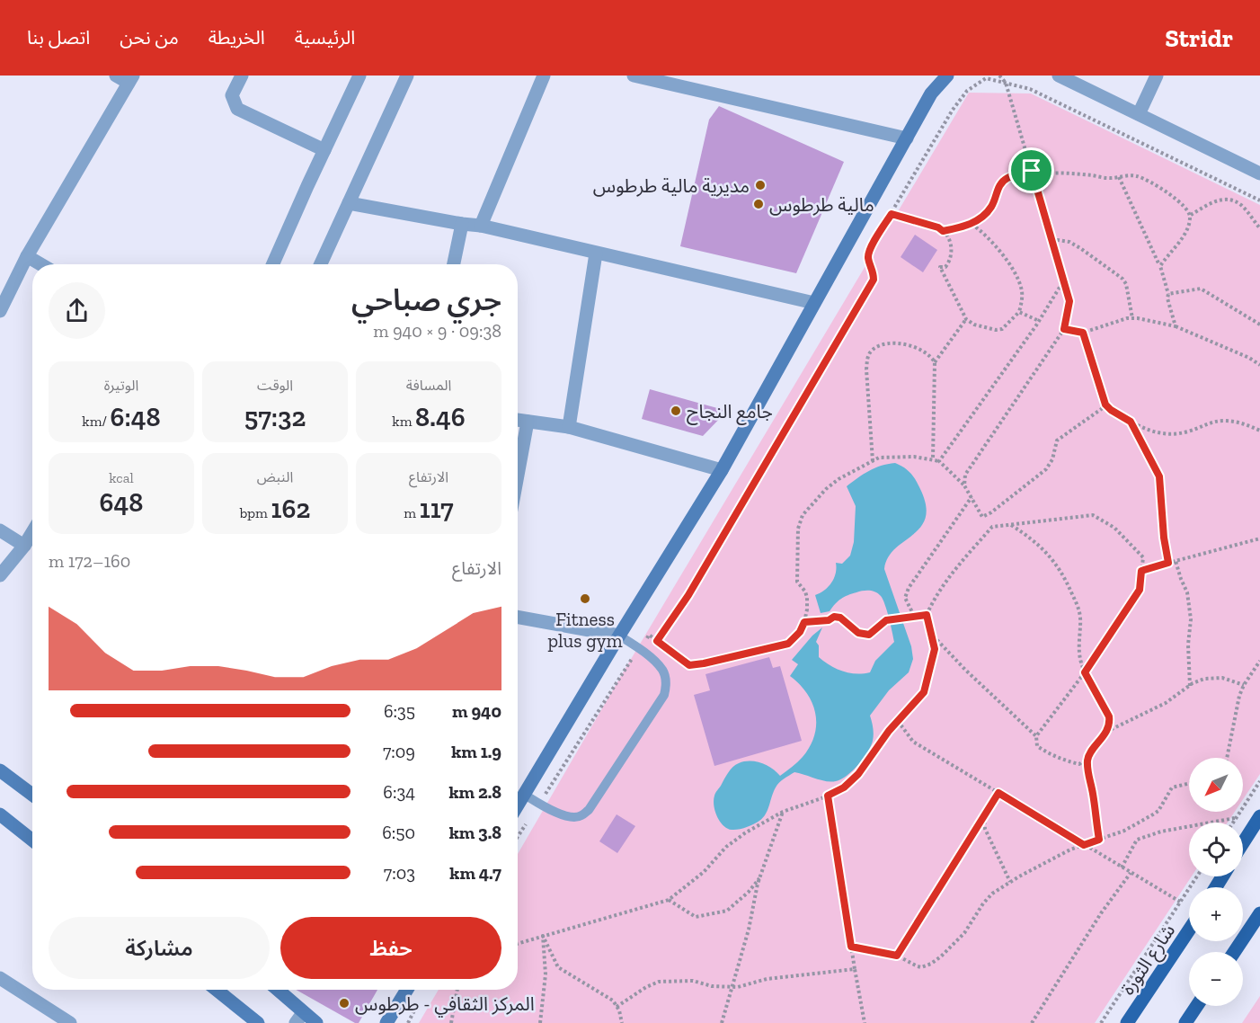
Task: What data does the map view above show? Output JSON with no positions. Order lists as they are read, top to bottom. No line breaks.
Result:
{"streets":{"main road":["شارع الثورة"]},"places":["مديرية مالية طرطوس","مالية طرطوس","جامع النجاح","Fitness plus gym","المركز الثقافي - طرطوس"],"north":"bottom left","page":{"header":"Stridr","nav":["الرئيسية","الخريطة","من نحن","اتصل بنا"],"heading":["جري صباحي","09:38 · 9 × 940 m"],"stats":[["المسافة","8.46 km"],["الوقت","57:32"],["الوتيرة","6:48 /km"],["الارتفاع","117 m"],["النبض","162 bpm"],["kcal","648"]],"chart":["الارتفاع","160–172 m"],"list":[{"name":"940 m","note":"6:35"},{"name":"1.9 km","note":"7:09"},{"name":"2.8 km","note":"6:34"},{"name":"3.8 km","note":"6:50"},{"name":"4.7 km","note":"7:03"}],"map_buttons":["+","−"],"buttons":["حفظ","مشاركة"]}}
